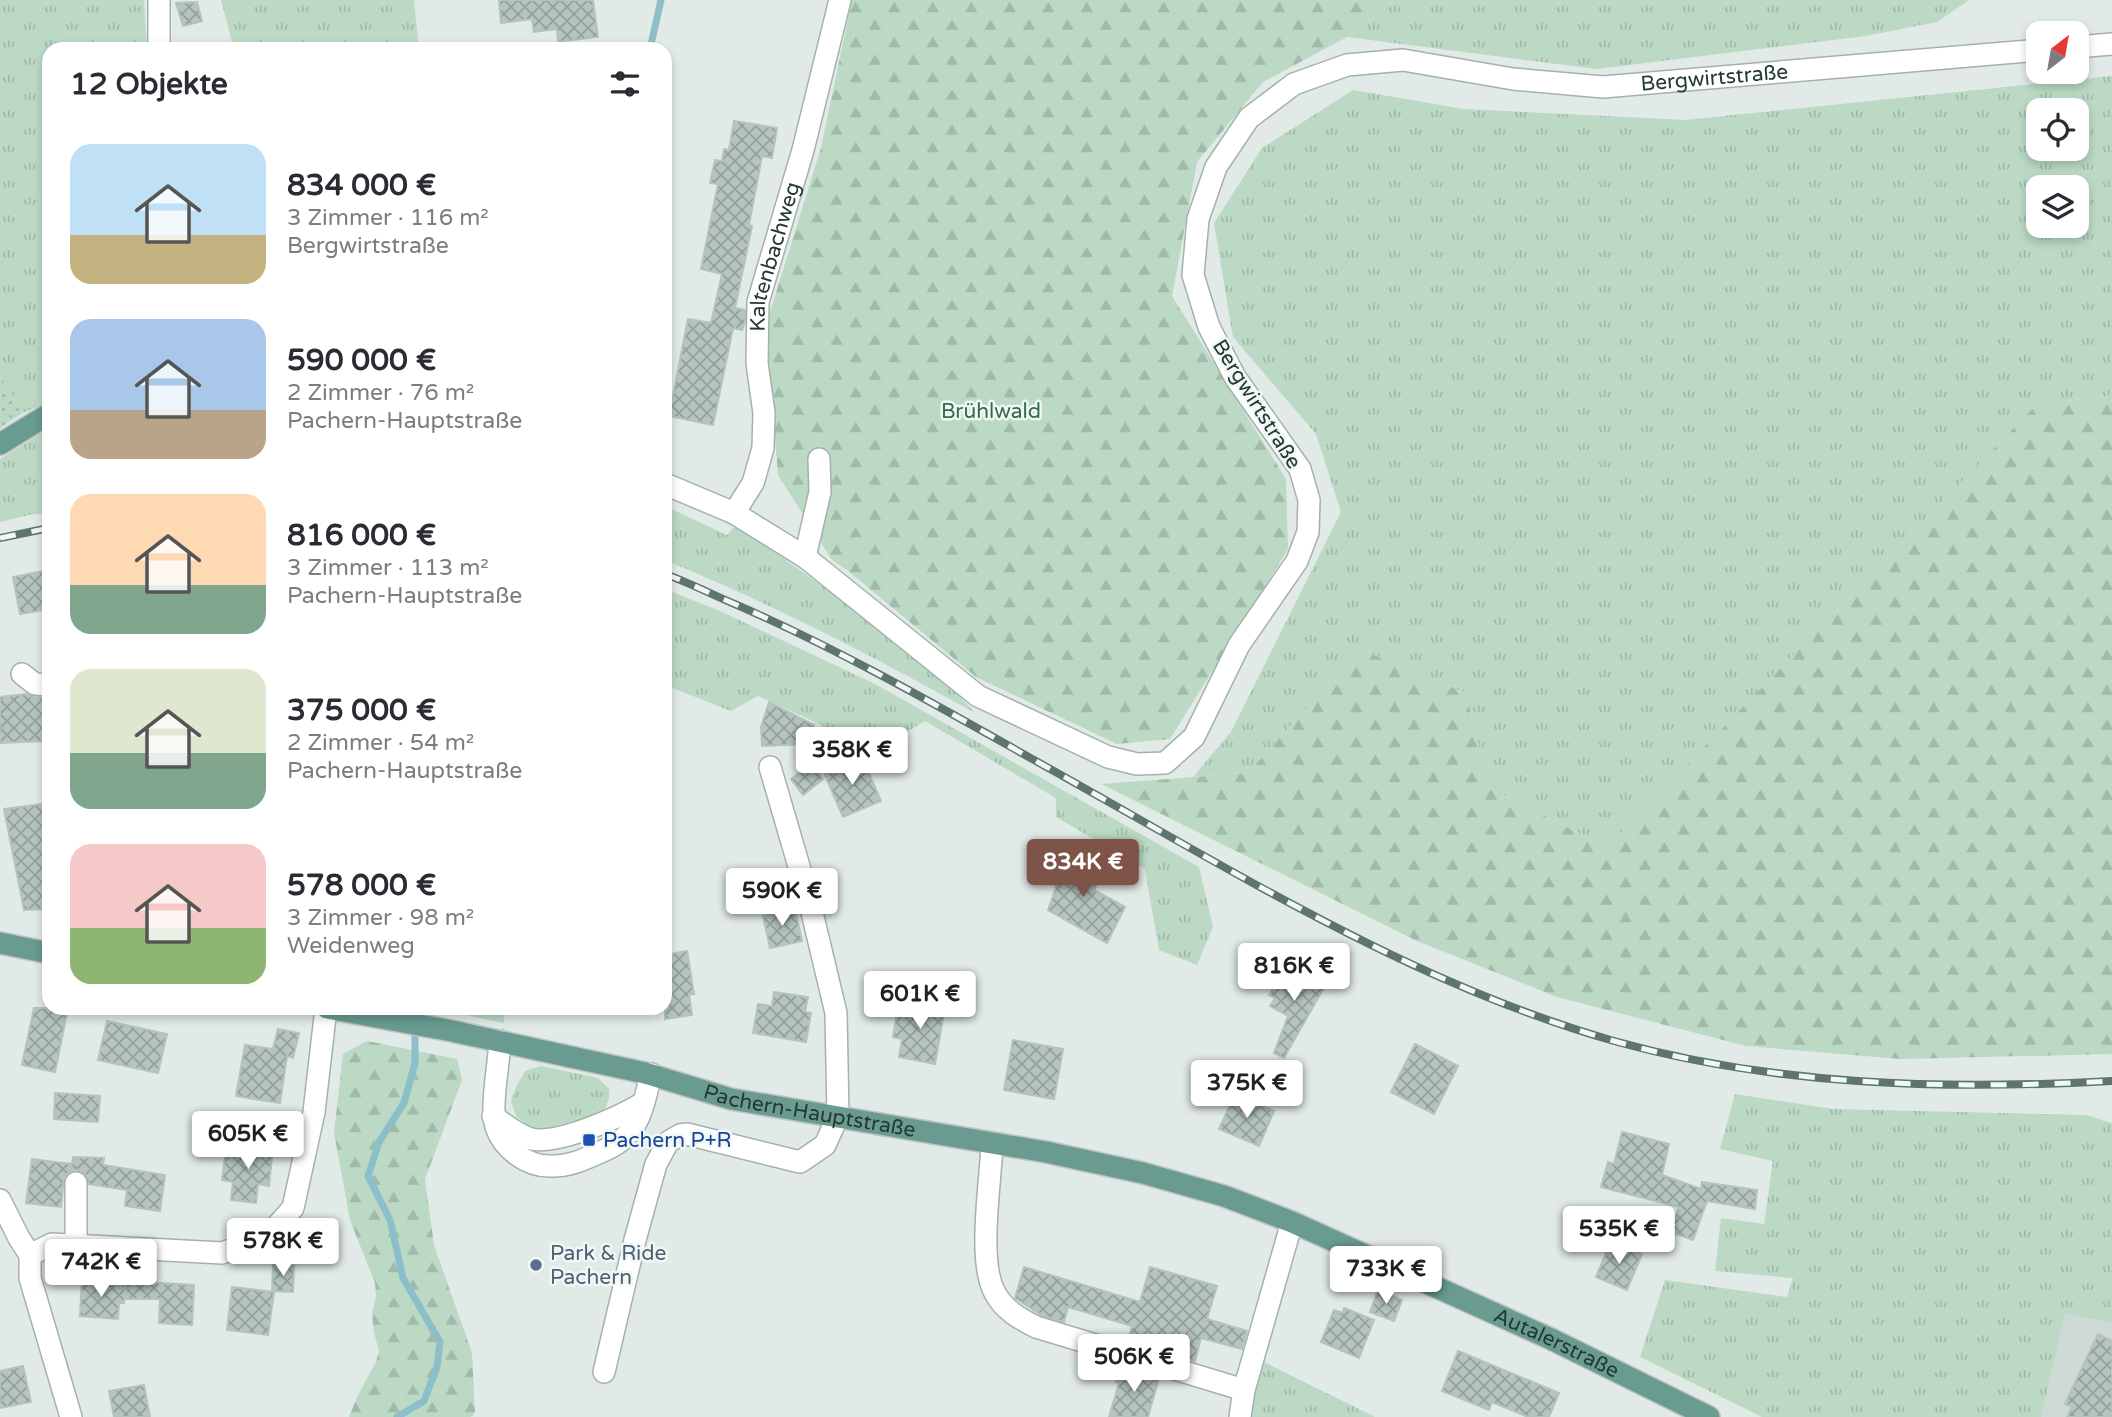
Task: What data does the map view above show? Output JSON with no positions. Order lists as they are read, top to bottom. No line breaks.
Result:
{"streets":{"main road":["Pachern-Hauptstraße","Autalerstraße"],"street":["Bergwirtstraße","Kaltenbachweg"]},"crossings":[["Bergwirtstraße","Kaltenbachweg"],["Pachern-Hauptstraße","Autalerstraße"]],"parks":["Brühlwald"],"places":{"transit":["Pachern P+R"],"other":["Park & Ride Pachern"]},"north":"top right","page":{"heading":"12 Objekte","list":[{"name":"834 000 €","note":"3 Zimmer · 116 m² · Bergwirtstraße"},{"name":"590 000 €","note":"2 Zimmer · 76 m² · Pachern-Hauptstraße"},{"name":"816 000 €","note":"3 Zimmer · 113 m² · Pachern-Hauptstraße"},{"name":"375 000 €","note":"2 Zimmer · 54 m² · Pachern-Hauptstraße"},{"name":"578 000 €","note":"3 Zimmer · 98 m² · Weidenweg"}],"price":["358K €","834K €","590K €","816K €","601K €","375K €","605K €","535K €","578K €","742K €","733K €","506K €"]}}
